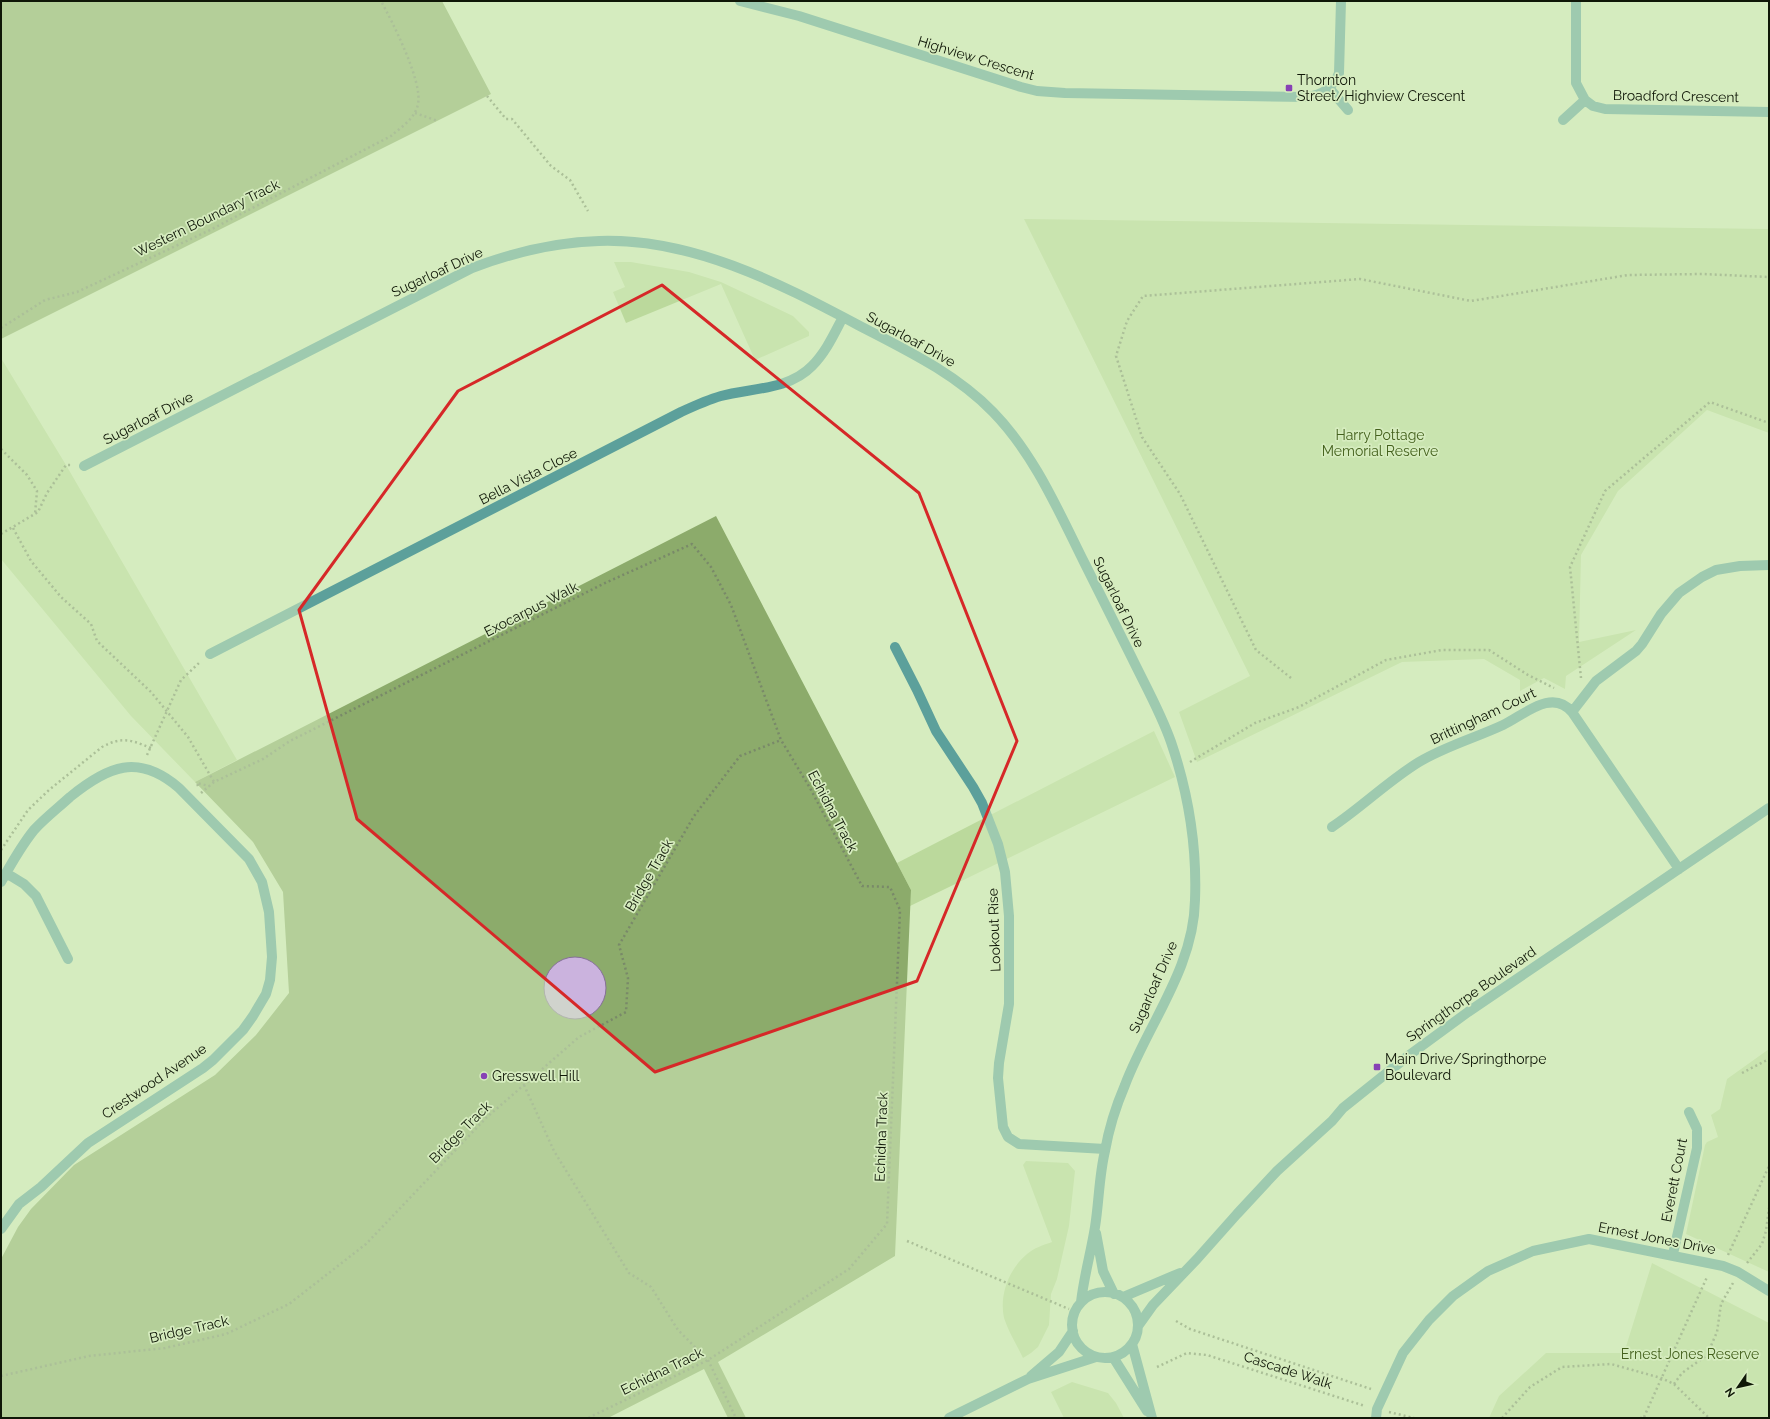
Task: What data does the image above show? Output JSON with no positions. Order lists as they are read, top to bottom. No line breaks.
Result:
{"streets":{"street":["Highview Crescent","Broadford Crescent","Sugarloaf Drive","Bella Vista Close","Brittingham Court","Lookout Rise","Springthorpe Boulevard","Crestwood Avenue","Everett Court","Ernest Jones Drive"],"path":["Western Boundary Track","Exocarpus Walk","Echidna Track","Bridge Track","Cascade Walk"]},"crossings":[["Sugarloaf Drive","Bella Vista Close"],["Sugarloaf Drive","Lookout Rise"],["Sugarloaf Drive","Springthorpe Boulevard"],["Exocarpus Walk","Echidna Track"],["Exocarpus Walk","Bridge Track"],["Exocarpus Walk","Crestwood Avenue"],["Brittingham Court","Springthorpe Boulevard"],["Echidna Track","Bridge Track"],["Everett Court","Ernest Jones Drive"],["Ernest Jones Drive","Cascade Walk"]],"parks":["Harry Pottage Memorial Reserve","Ernest Jones Reserve"],"places":{"transit":["Thornton Street/Highview Crescent","Main Drive/Springthorpe Boulevard"],"other":["Gresswell Hill"]},"north":"bottom left"}
